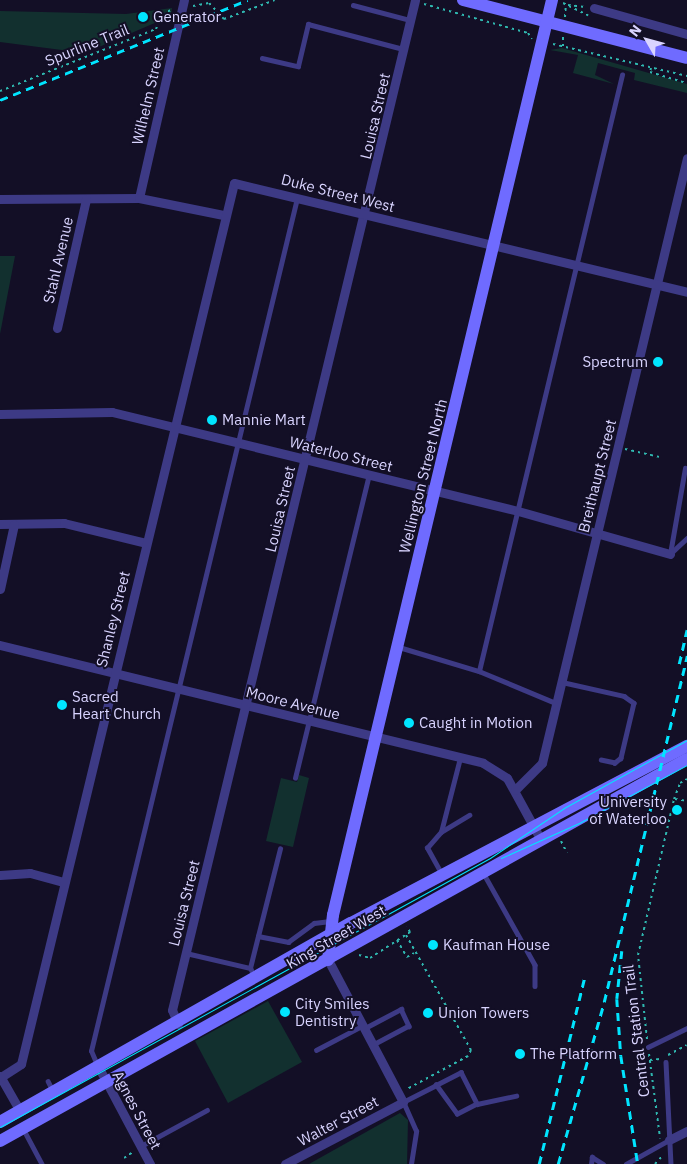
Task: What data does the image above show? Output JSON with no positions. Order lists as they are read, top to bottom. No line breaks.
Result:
{"streets":{"main road":["Wellington Street North","King Street West"],"street":["Wilhelm Street","Louisa Street","Duke Street West","Stahl Avenue","Waterloo Street","Breithaupt Street","Shanley Street","Moore Avenue","Agnes Street","Walter Street"],"path":["Spurline Trail","Central Station Trail"]},"crossings":[["Louisa Street","Duke Street West"],["Louisa Street","Waterloo Street"],["Louisa Street","Moore Avenue"],["Louisa Street","King Street West"],["Duke Street West","Wellington Street North"],["Duke Street West","Breithaupt Street"],["Duke Street West","Shanley Street"],["Waterloo Street","Wellington Street North"],["Waterloo Street","Breithaupt Street"],["Waterloo Street","Shanley Street"],["Wellington Street North","Moore Avenue"],["Wellington Street North","King Street West"],["Breithaupt Street","Moore Avenue"],["Shanley Street","Moore Avenue"],["Moore Avenue","King Street West"],["King Street West","Agnes Street"]],"places":["Generator","Spectrum","Mannie Mart","Sacred Heart Church","Caught in Motion","University of Waterloo","Kaufman House","City Smiles Dentistry","Union Towers","The Platform"],"north":"top left"}
